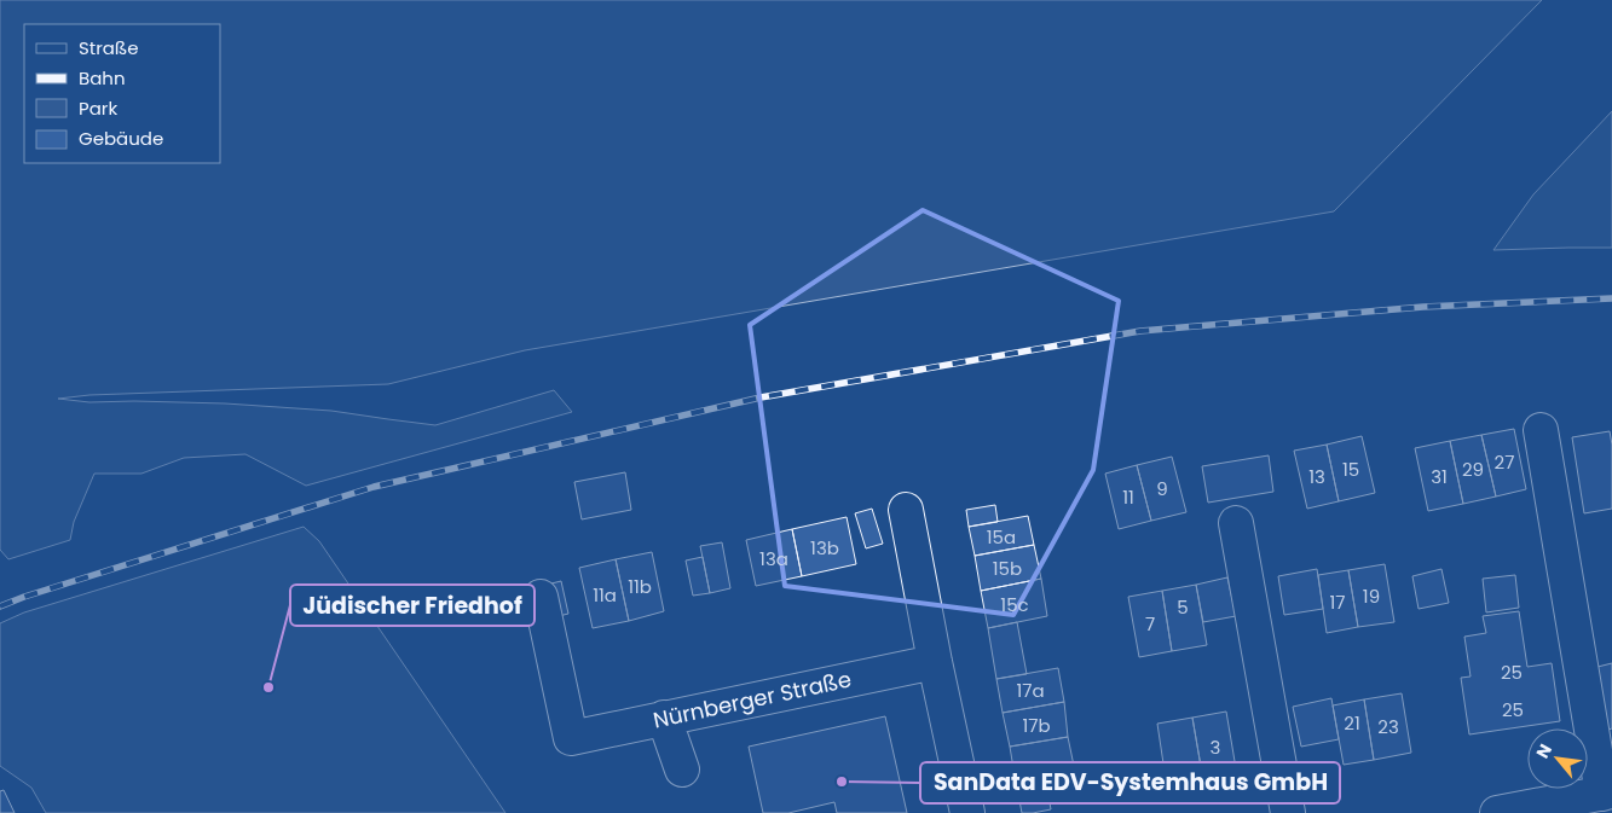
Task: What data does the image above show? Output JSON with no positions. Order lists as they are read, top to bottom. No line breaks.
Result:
{"streets":{"street":["Nürnberger Straße"]},"places":["Jüdischer Friedhof","SanData EDV-Systemhaus GmbH"],"house_numbers":["27","15","29","13","31","9","11","15a","13b","13a","15b","11b","11a","19","17","15c","5","7","25","17a","25","21","17b","23","3"],"legend":["Straße","Bahn","Park","Gebäude"],"north":"top left"}
